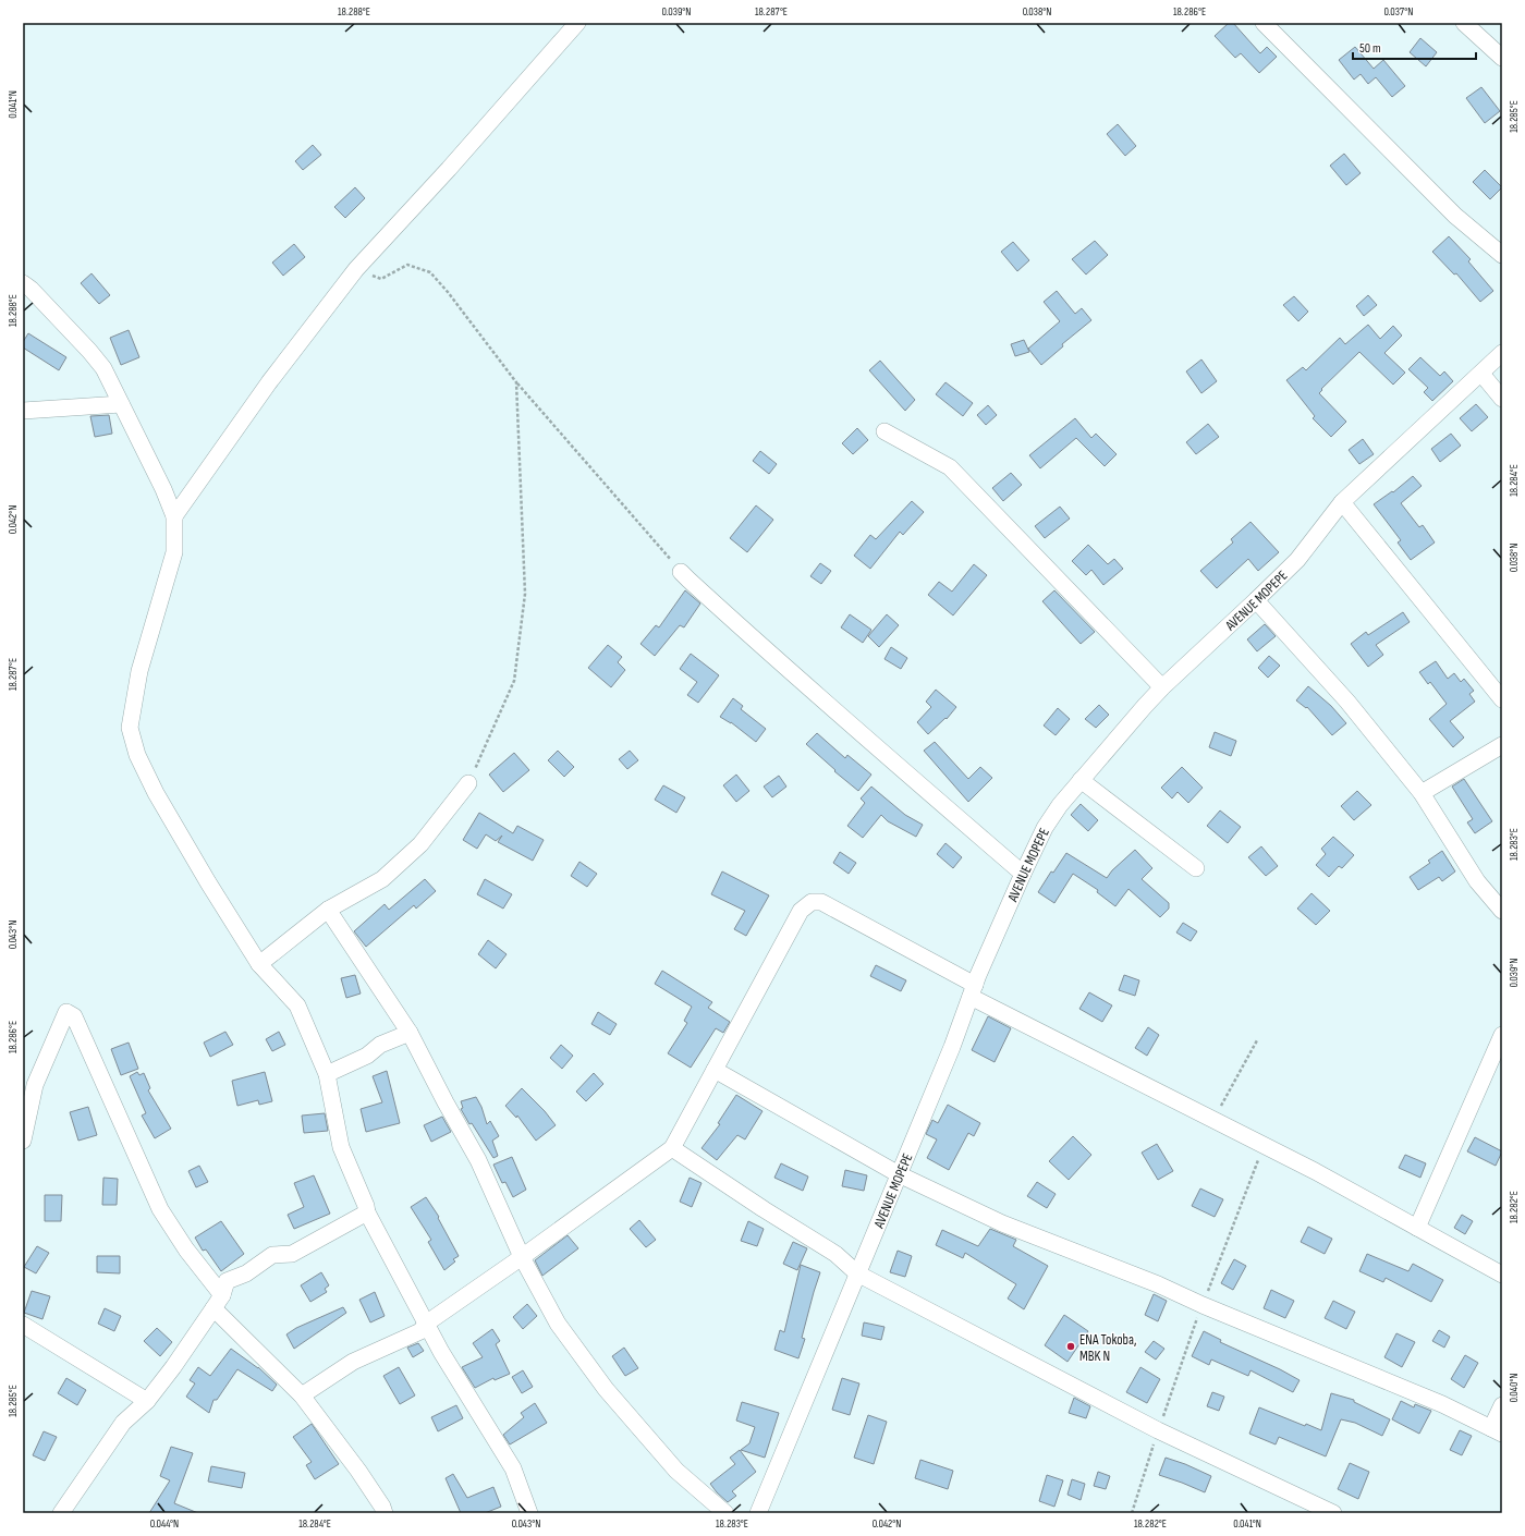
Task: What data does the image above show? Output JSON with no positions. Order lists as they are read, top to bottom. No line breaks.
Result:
{"streets":{"street":["AVENUE MOPEPE"]},"places":["ENA Tokoba, MBK N"],"scale_bar":"50 m","coordinates":["18.288°E","0.039°N","18.287°E","0.038°N","18.286°E","0.037°N","0.041°N","18.285°E","18.284°E","0.042°N","18.283°E","0.043°N","18.282°E","0.040°N","0.044°N"]}
